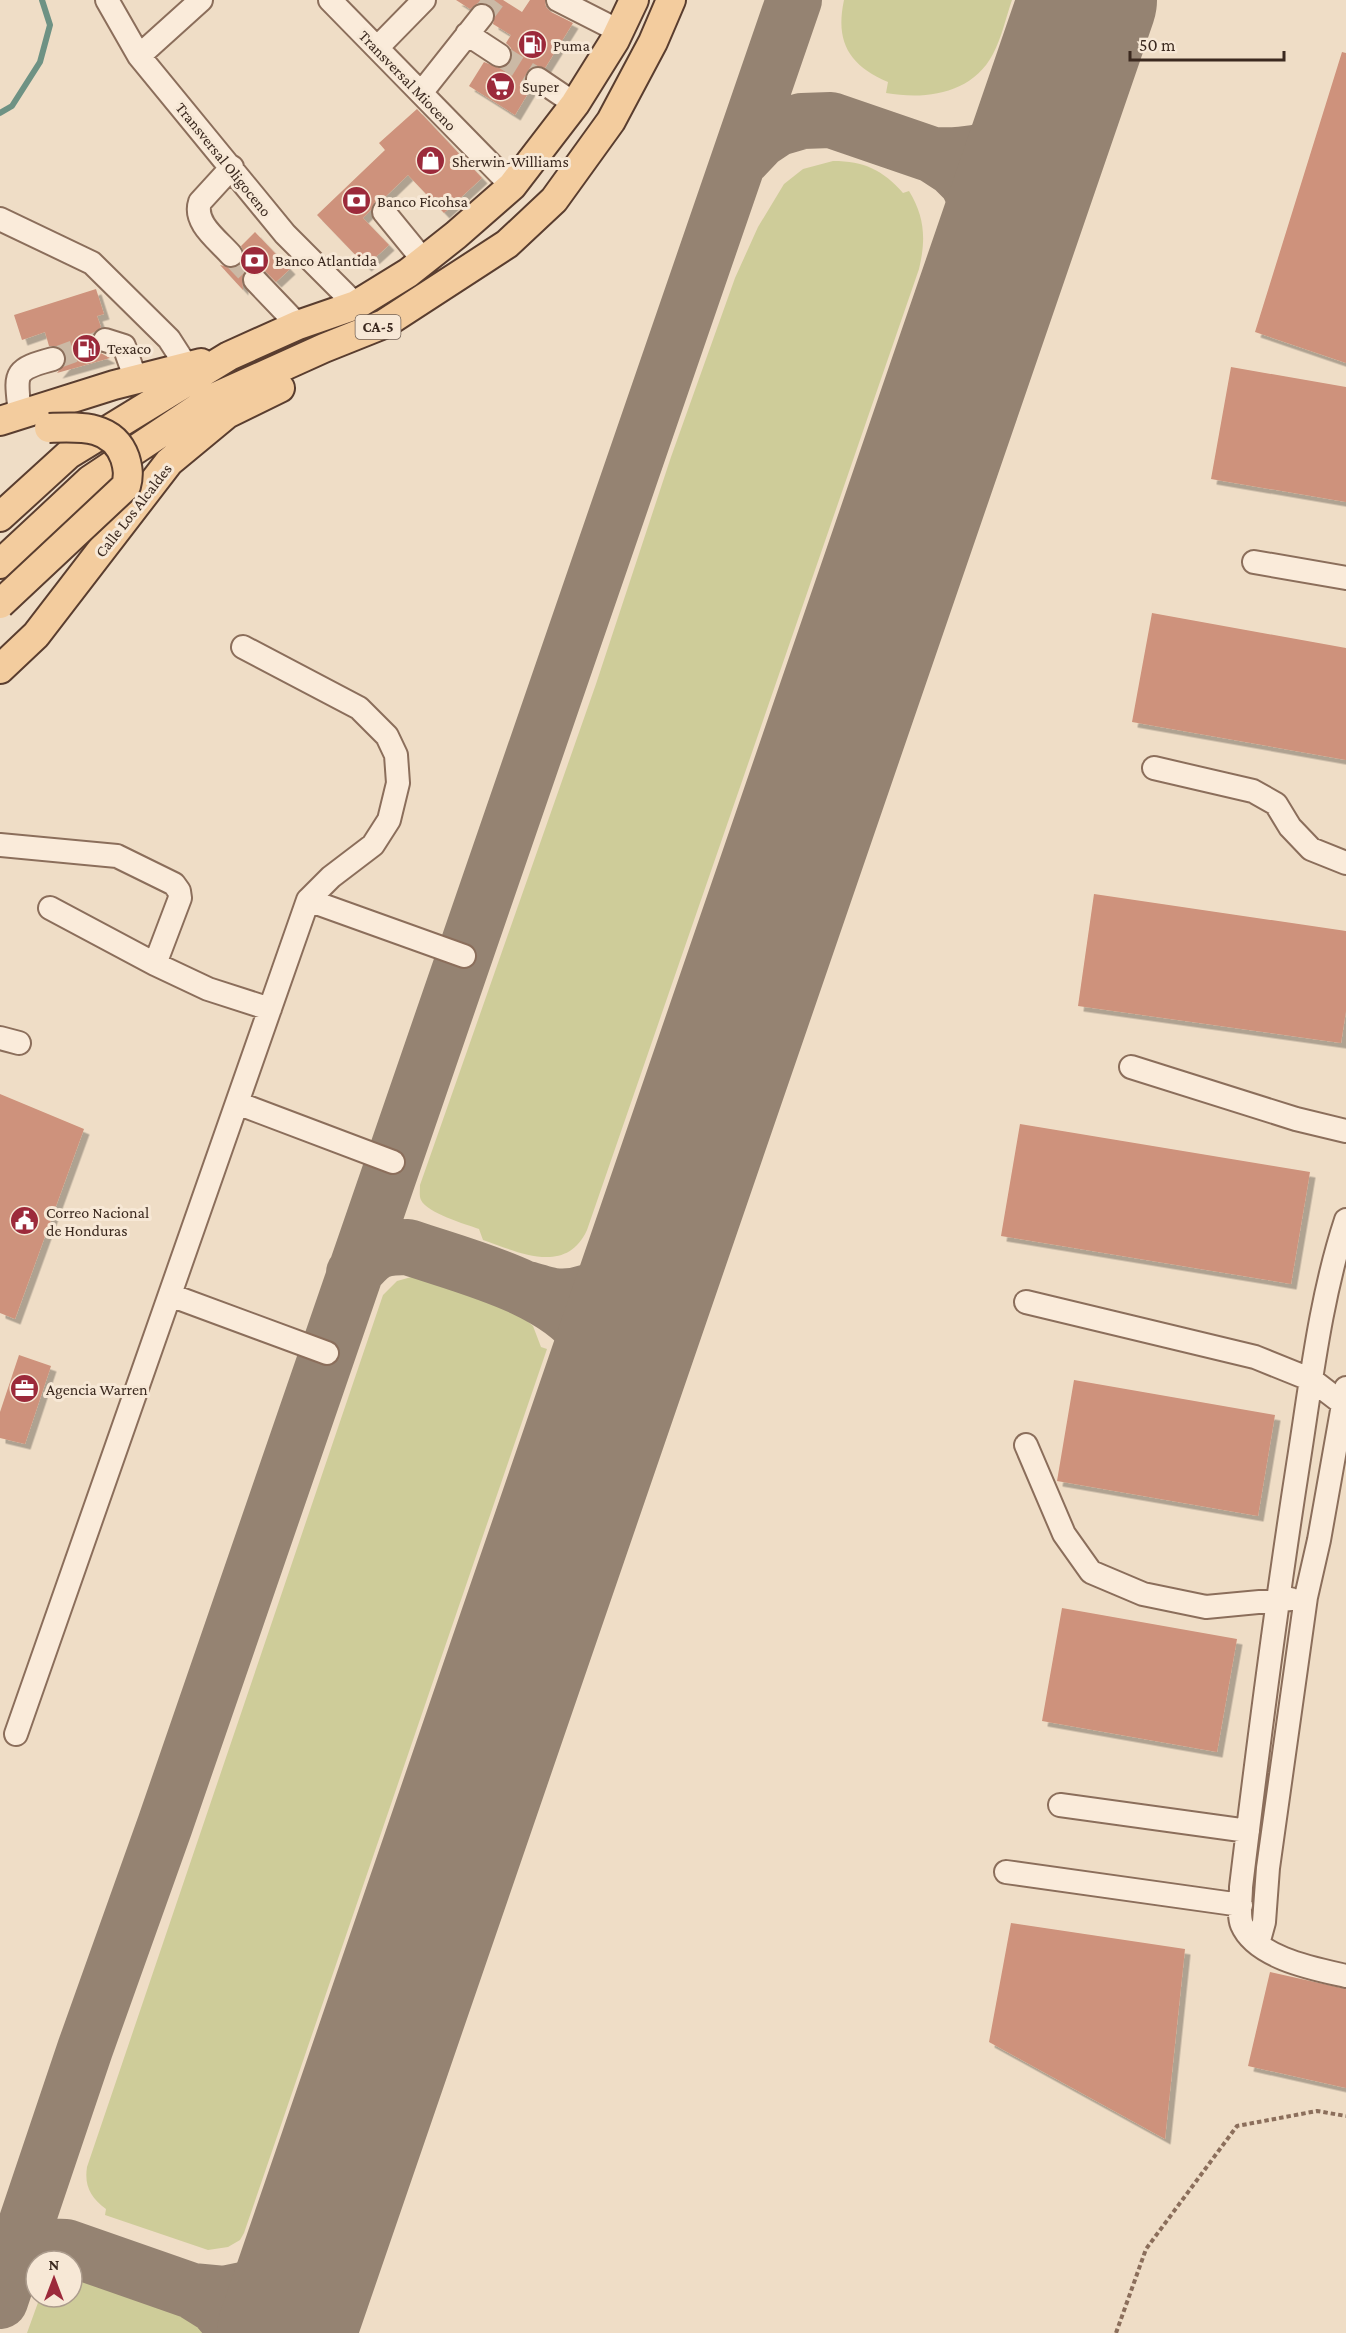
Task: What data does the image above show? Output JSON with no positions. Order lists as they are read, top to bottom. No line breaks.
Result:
{"streets":{"main road":["CA-5","Calle Los Alcaldes"],"street":["Transversal Mioceno","Transversal Oligoceno"]},"crossings":[["Transversal Mioceno","CA-5"],["Transversal Oligoceno","CA-5"],["CA-5","Calle Los Alcaldes"]],"places":{"fuel station":["Puma","Texaco"],"supermarket":["Super"],"shop":["Sherwin-Williams"],"bank":["Banco Ficohsa","Banco Atlantida"],"public building":["Correo Nacional de Honduras"],"office":["Agencia Warren"]},"scale_bar":"50 m","north":"top"}
